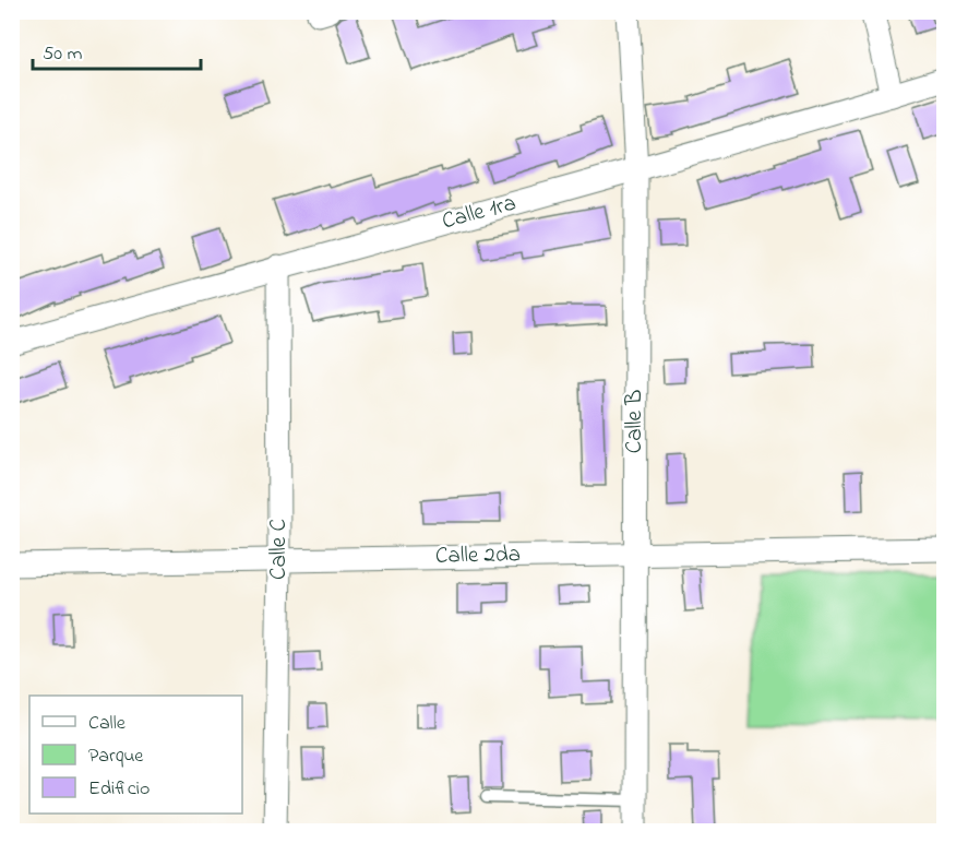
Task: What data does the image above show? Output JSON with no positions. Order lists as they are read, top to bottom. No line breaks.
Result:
{"streets":{"street":["Calle 1ra","Calle B","Calle C","Calle 2da"]},"crossings":[["Calle 1ra","Calle B"],["Calle 1ra","Calle C"],["Calle B","Calle 2da"],["Calle C","Calle 2da"]],"legend":["Calle","Parque","Edificio"],"scale_bar":"50 m"}
